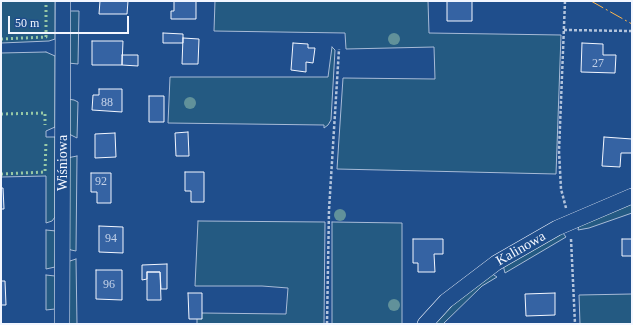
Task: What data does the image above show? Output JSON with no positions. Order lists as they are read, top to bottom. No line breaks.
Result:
{"streets":{"street":["Wiśniowa","Kalinowa"]},"house_numbers":["27","88","92","94","96"],"scale_bar":"50 m"}
